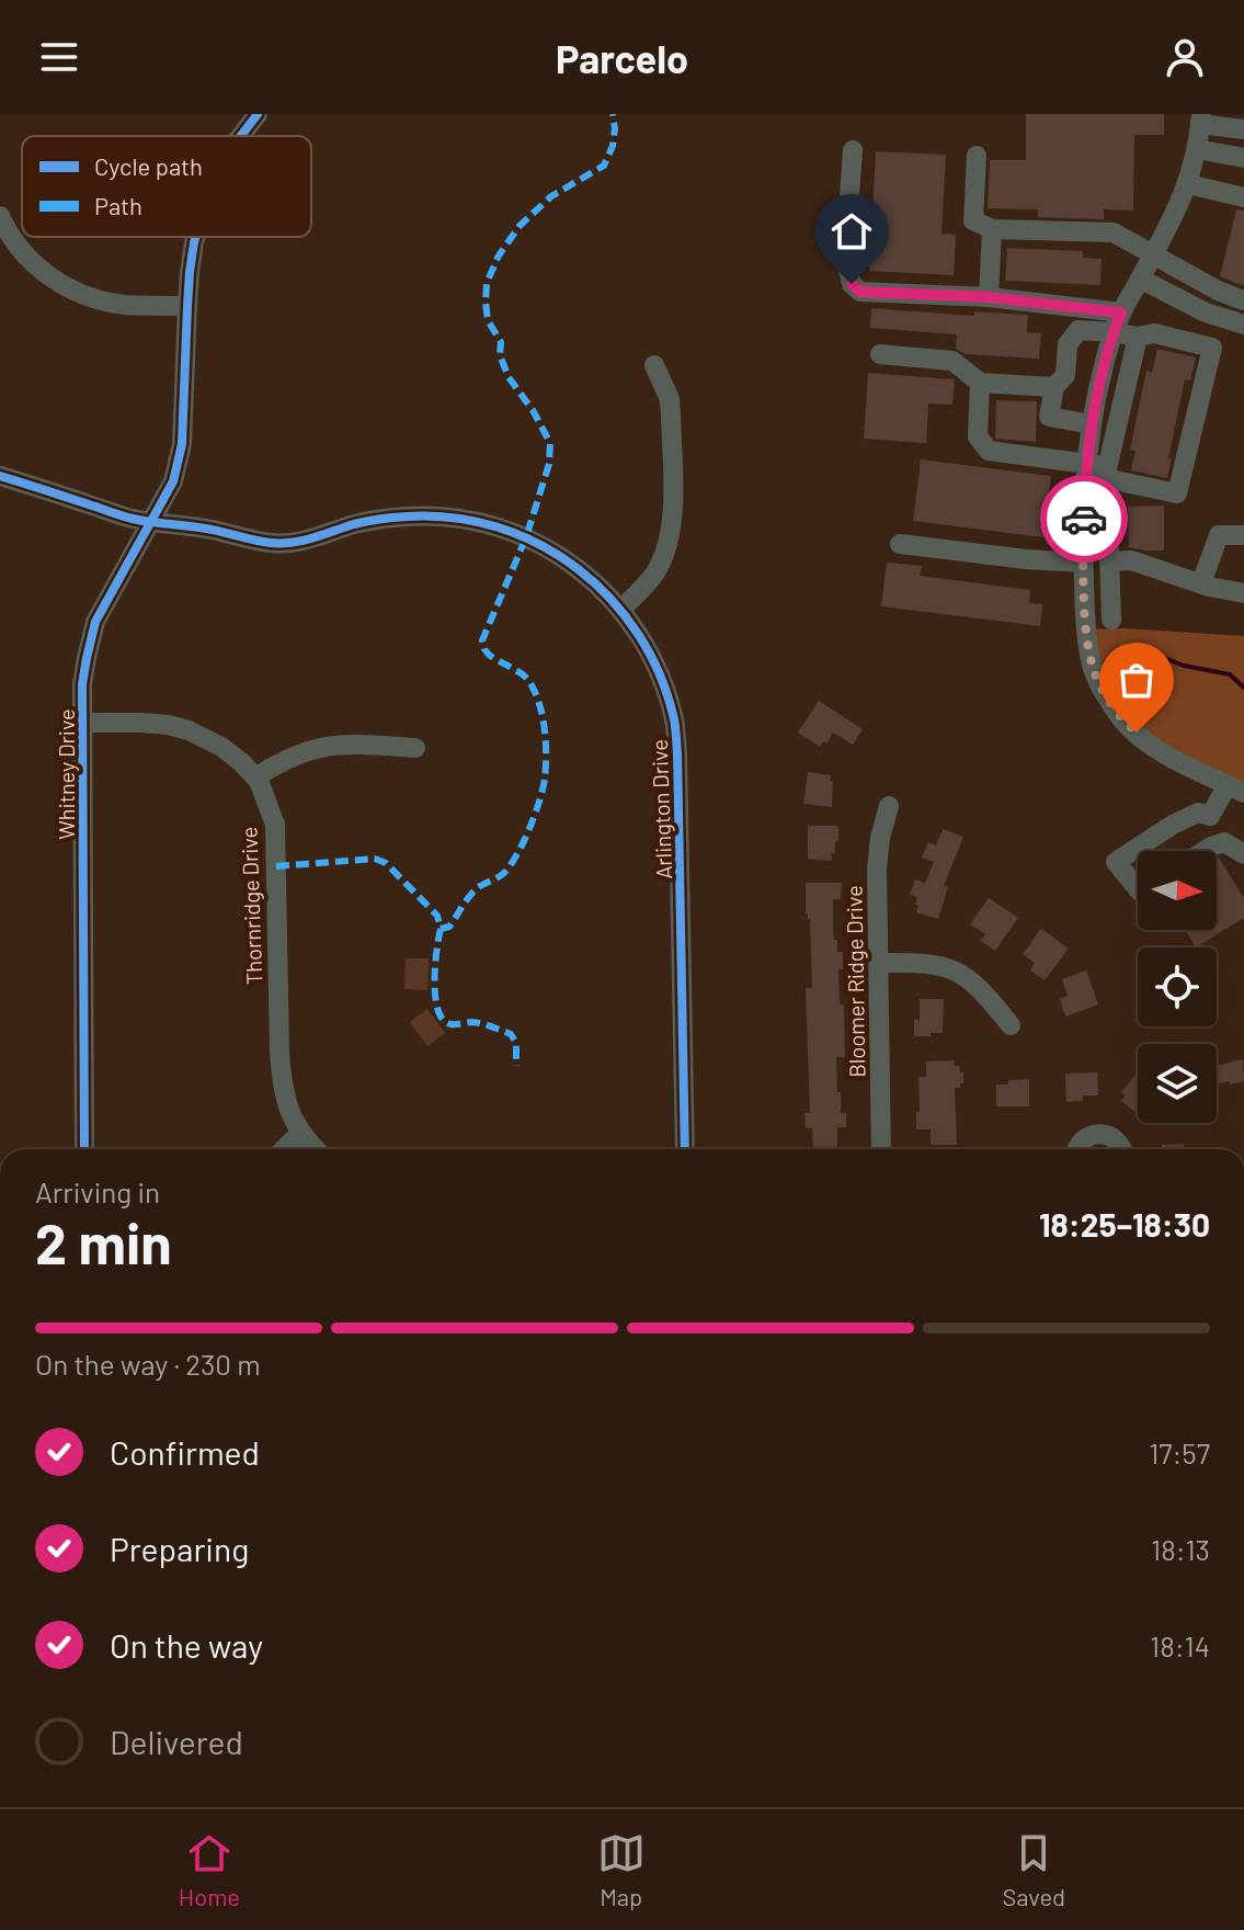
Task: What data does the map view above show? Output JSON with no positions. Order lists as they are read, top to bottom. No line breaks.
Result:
{"streets":{"street":["Whitney Drive","Arlington Drive","Thornridge Drive","Bloomer Ridge Drive"]},"crossings":[["Whitney Drive","Arlington Drive"],["Whitney Drive","Thornridge Drive"]],"legend":["Cycle path","Path"],"north":"right","page":{"header":"Parcelo","heading":["2 min","Arriving in","18:25–18:30"],"bar":"On the way · 230 m","list":[["Confirmed","17:57"],["Preparing","18:13"],["On the way","18:14"],"Delivered"],"tabs":["Home","Map","Saved"]}}
